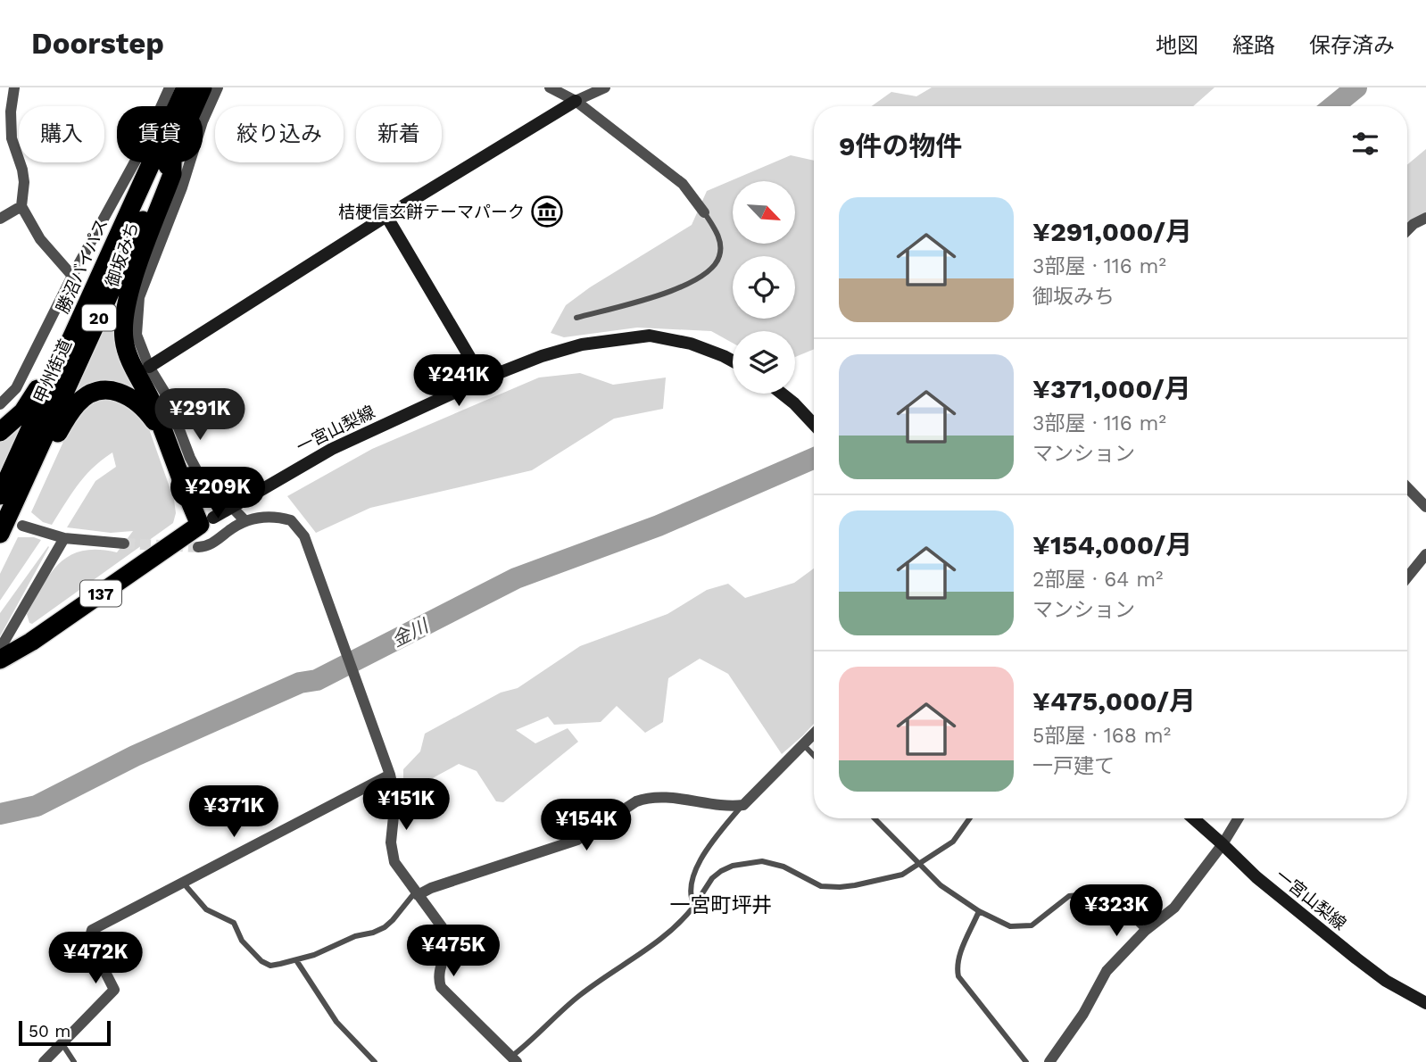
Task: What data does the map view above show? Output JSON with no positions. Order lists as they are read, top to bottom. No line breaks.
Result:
{"streets":{"highway":["御坂みち","勝沼バイパス","20","甲州街道","137"],"main road":["一宮山梨線"]},"crossings":[["御坂みち","一宮山梨線"],["御坂みち","137"],["一宮山梨線","137"]],"districts":["一宮町坪井"],"water":["金川"],"places":{"museum":["桔梗信玄餅テーマパーク"]},"scale_bar":"50 m","north":"bottom right","page":{"header":"Doorstep","nav":["地図","経路","保存済み"],"chip":["購入","賃貸","絞り込み","新着"],"heading":"9件の物件","list":[{"name":"¥291,000/月","note":"3部屋 · 116 m² · 御坂みち"},{"name":"¥371,000/月","note":"3部屋 · 116 m² · マンション"},{"name":"¥154,000/月","note":"2部屋 · 64 m² · マンション"},{"name":"¥475,000/月","note":"5部屋 · 168 m² · 一戸建て"}],"price":["¥241K","¥291K","¥209K","¥151K","¥371K","¥154K","¥323K","¥475K","¥472K"],"scale":"50 m"}}
